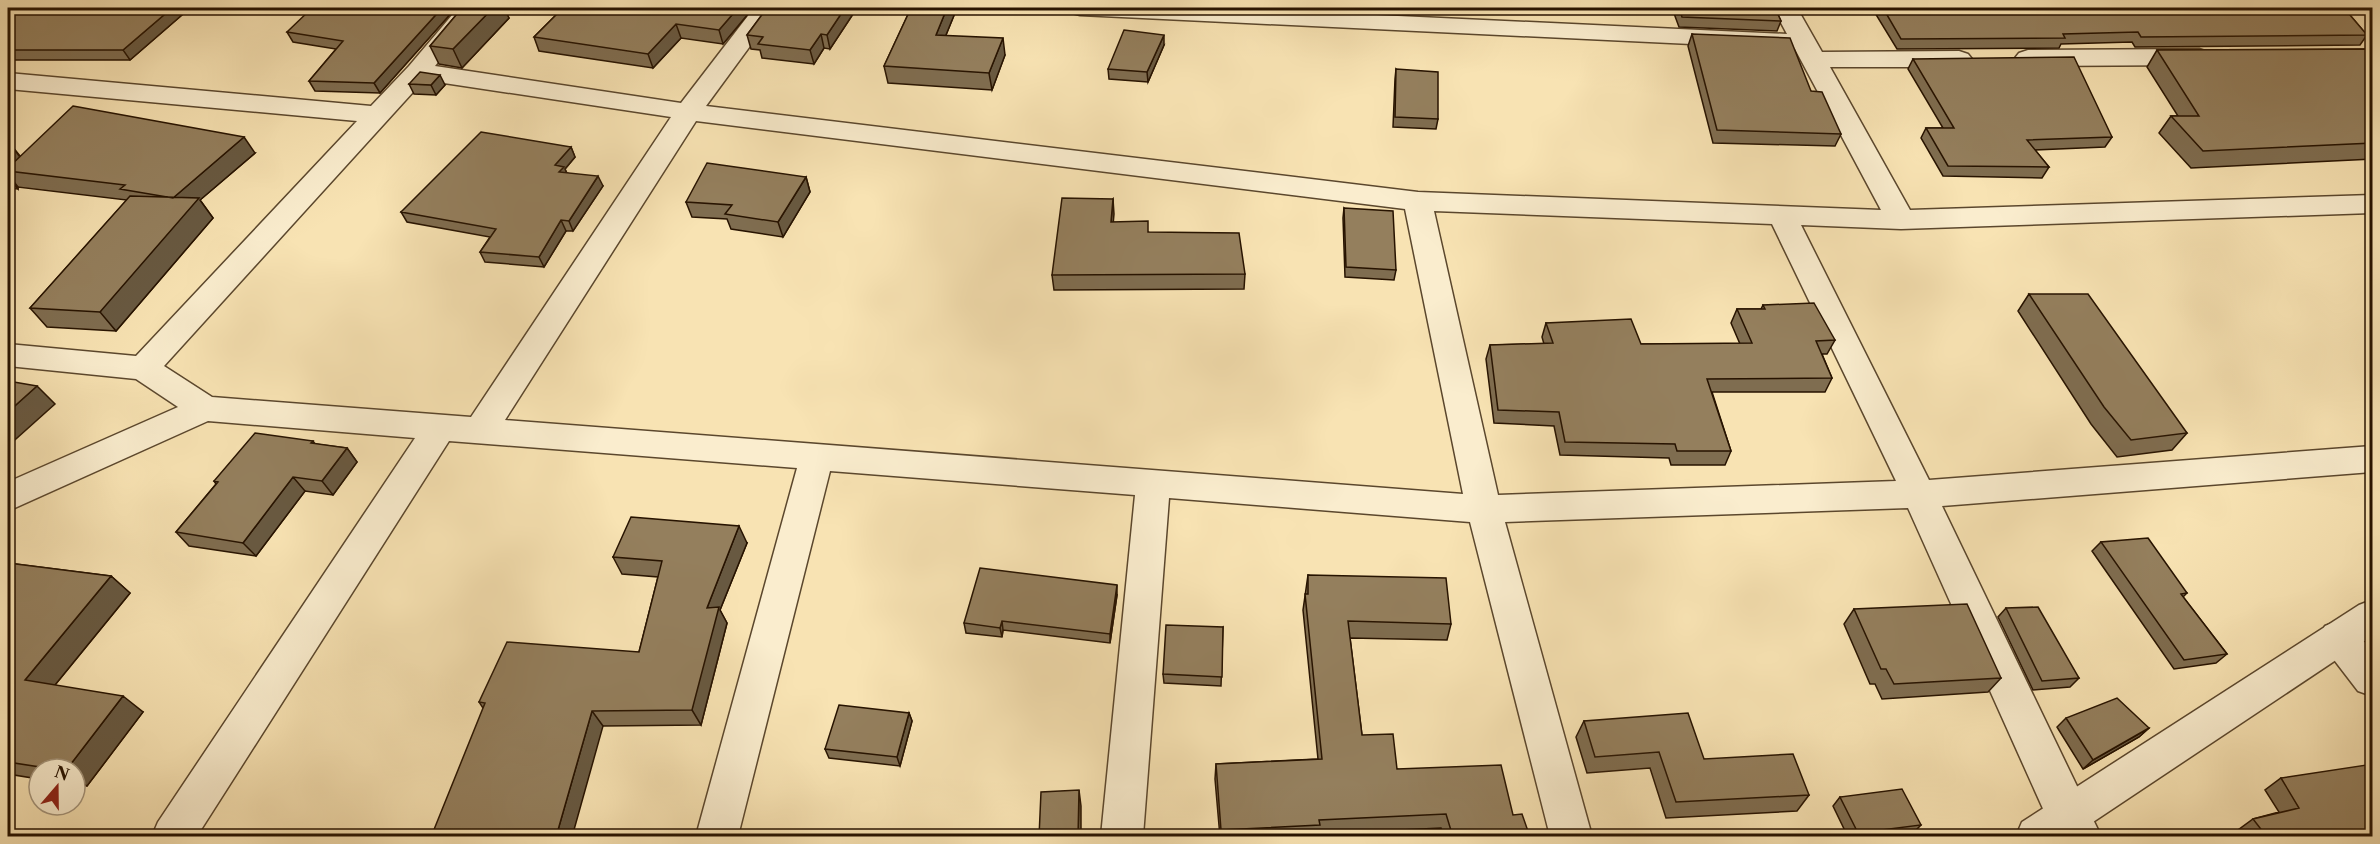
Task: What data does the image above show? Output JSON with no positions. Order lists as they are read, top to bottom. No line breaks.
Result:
{"north":"top"}
